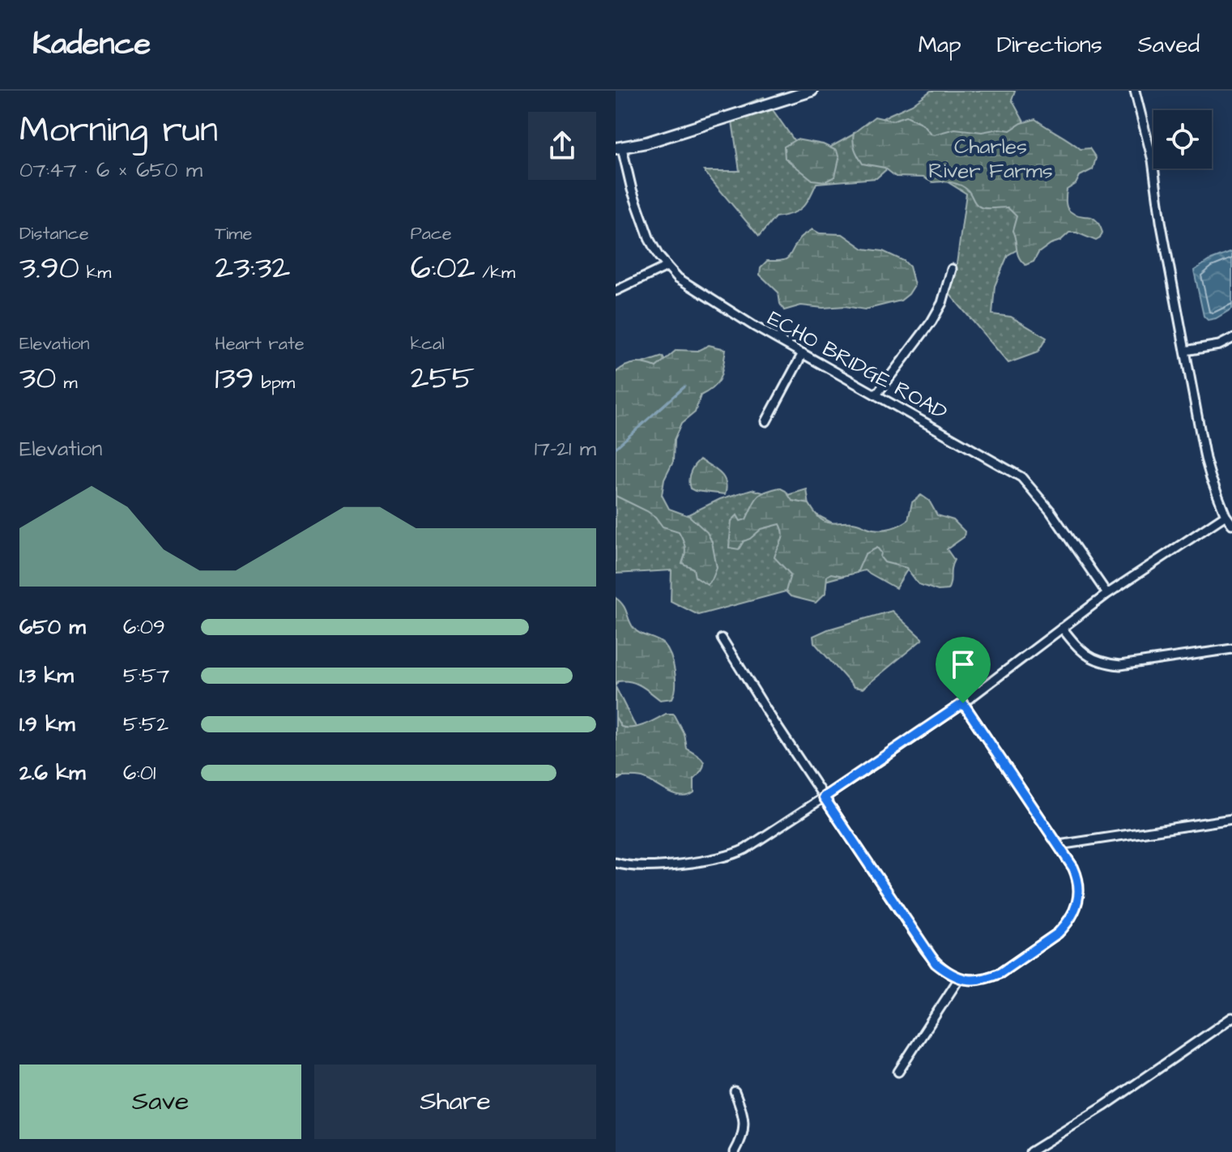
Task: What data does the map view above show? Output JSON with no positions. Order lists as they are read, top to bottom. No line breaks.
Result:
{"streets":{"street":["ECHO BRIDGE ROAD"]},"parks":["Charles River Farms"],"page":{"header":"Kadence","nav":["Map","Directions","Saved"],"heading":["Morning run","07:47 · 6 × 650 m"],"stats":[["Distance","3.90 km"],["Time","23:32"],["Pace","6:02 /km"],["Elevation","30 m"],["Heart rate","139 bpm"],["kcal","255"]],"chart":["Elevation","17–21 m"],"list":[{"name":"650 m","note":"6:09"},{"name":"1.3 km","note":"5:57"},{"name":"1.9 km","note":"5:52"},{"name":"2.6 km","note":"6:01"}],"buttons":["Save","Share"]}}
